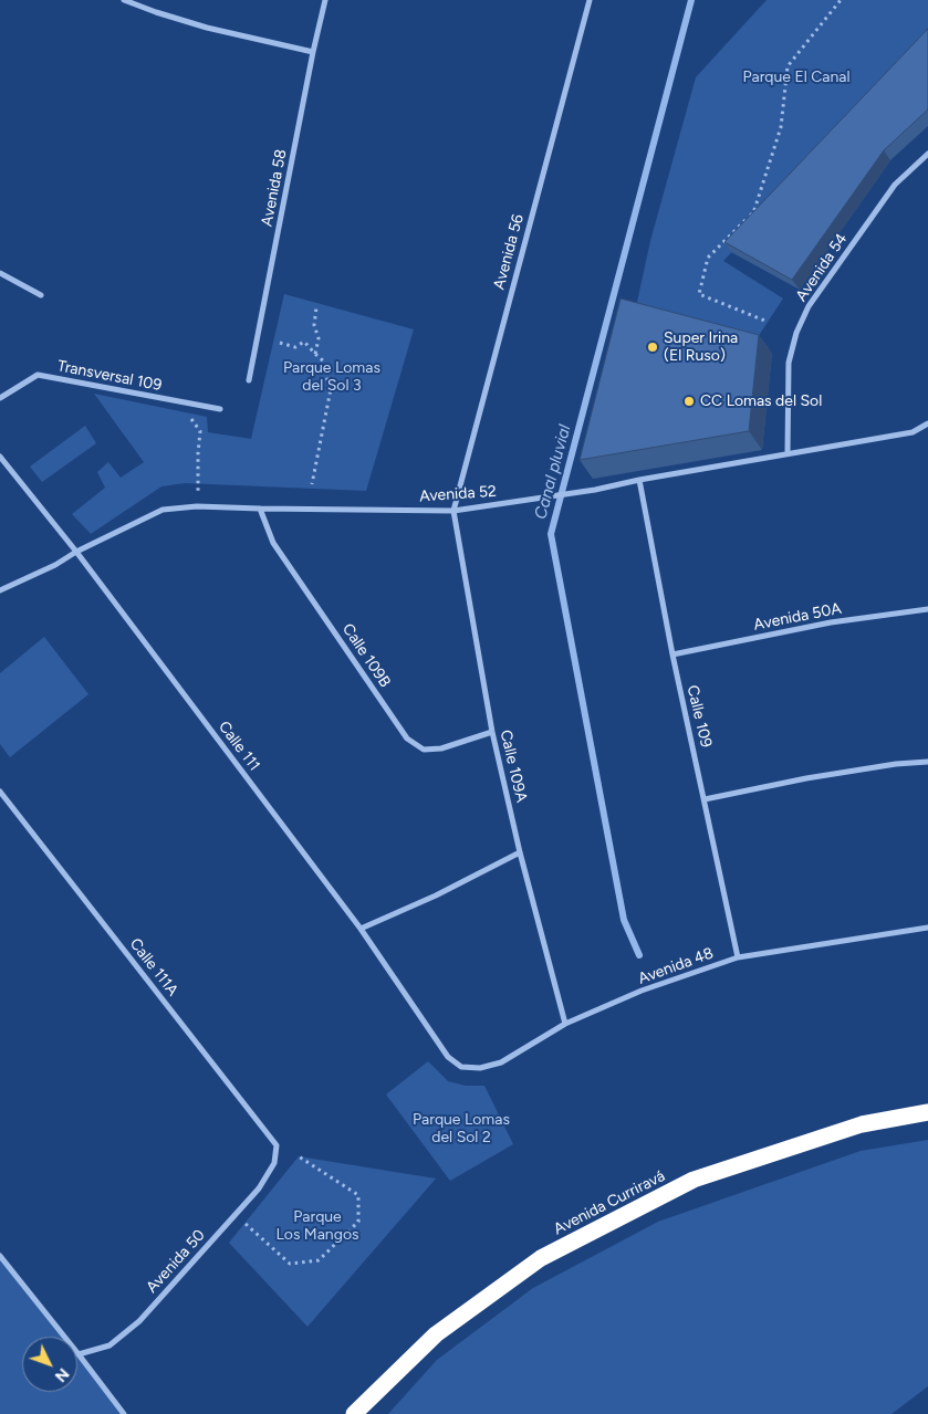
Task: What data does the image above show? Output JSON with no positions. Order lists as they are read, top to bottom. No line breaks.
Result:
{"streets":{"highway":["Avenida Curriravá"],"street":["Avenida 58","Avenida 56","Avenida 54","Transversal 109","Avenida 52","Avenida 50A","Calle 109B","Calle 109","Calle 111","Calle 109A","Avenida 48","Calle 111A","Avenida 50"]},"crossings":[["Avenida 56","Avenida 52"],["Avenida 56","Calle 109A"],["Avenida 54","Avenida 52"],["Avenida 52","Calle 109B"],["Avenida 52","Calle 109"],["Avenida 52","Calle 111"],["Avenida 52","Calle 109A"],["Avenida 50A","Calle 109"],["Calle 109B","Calle 109A"],["Calle 109","Avenida 48"],["Calle 111","Avenida 48"],["Calle 109A","Avenida 48"],["Calle 111A","Avenida 50"]],"water":["Canal pluvial"],"parks":["Parque El Canal","Parque Lomas del Sol 3","Parque Lomas del Sol 2","Parque Los Mangos"],"places":["Super Irina (El Ruso)","CC Lomas del Sol"],"north":"bottom right"}
